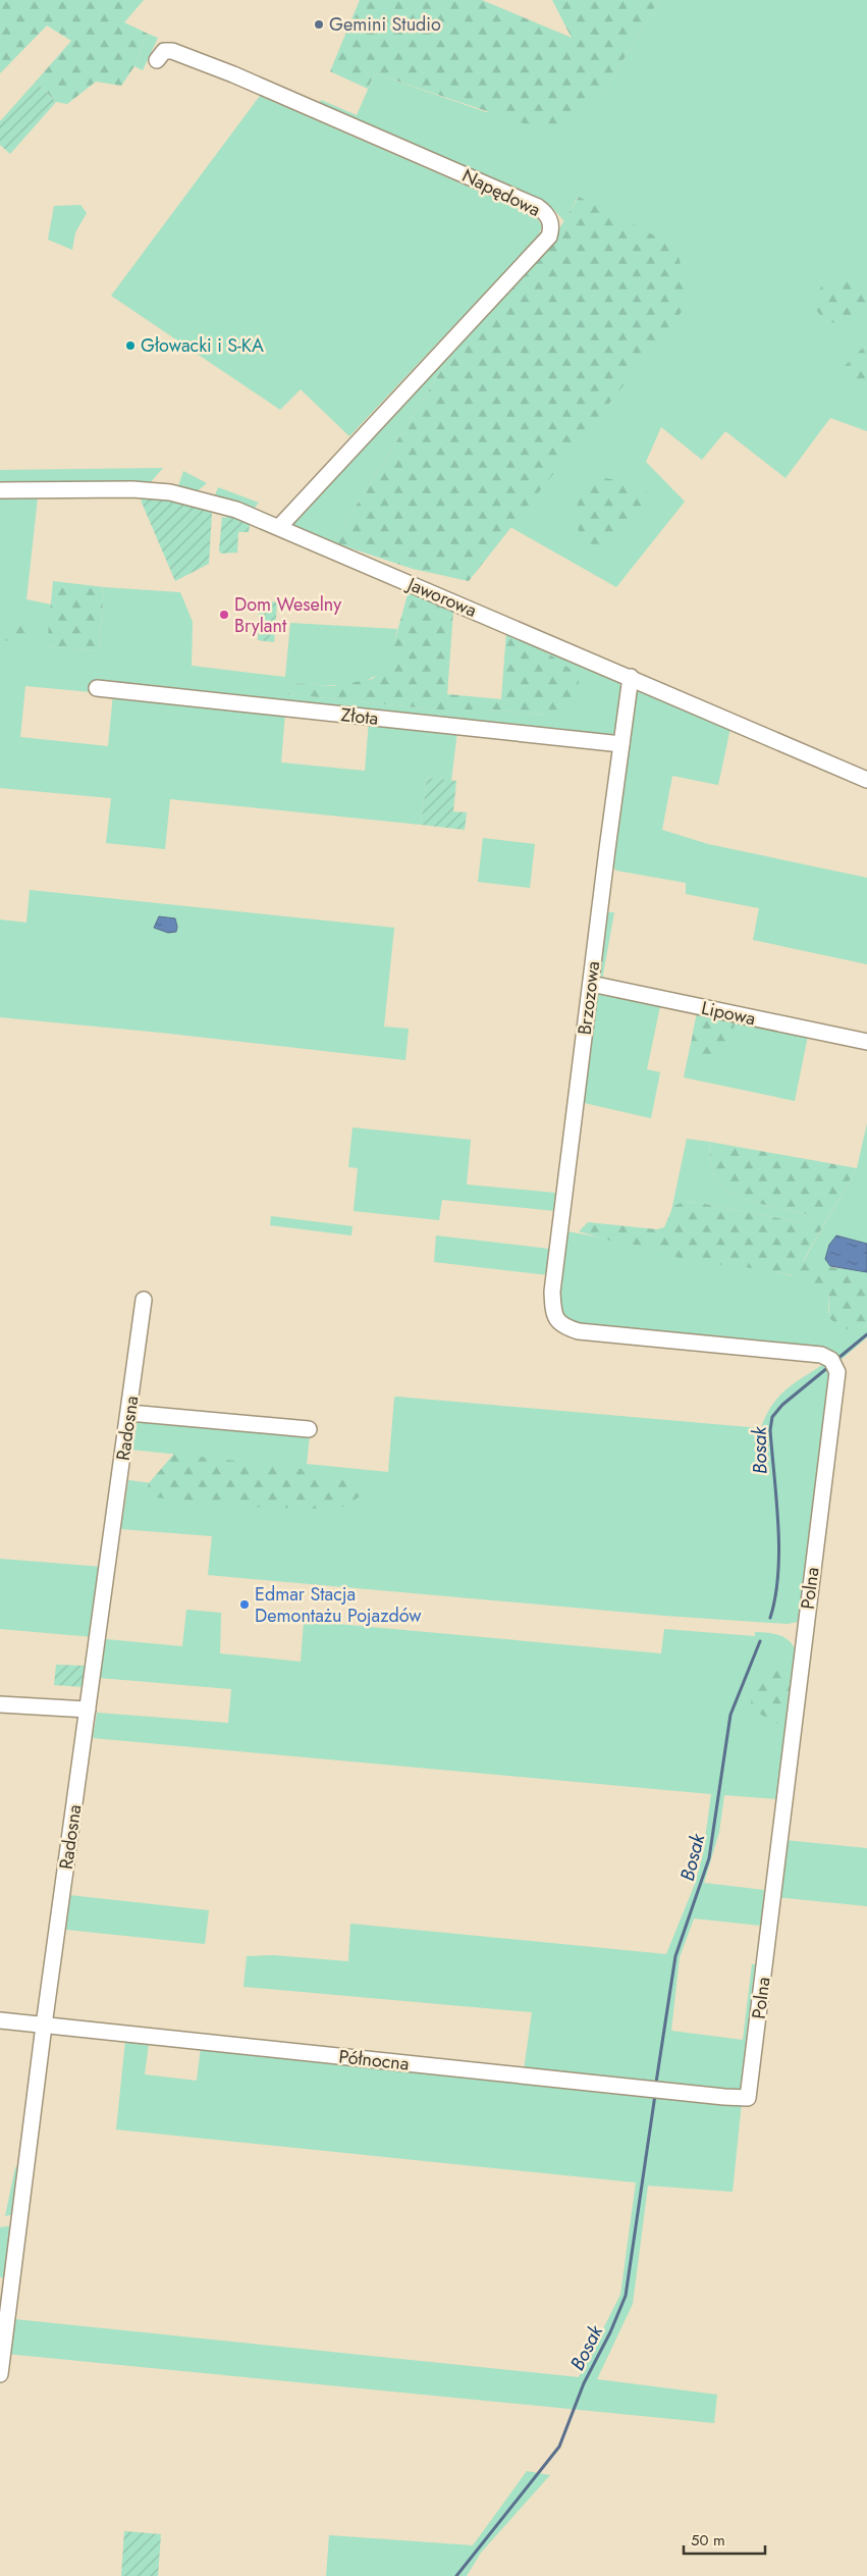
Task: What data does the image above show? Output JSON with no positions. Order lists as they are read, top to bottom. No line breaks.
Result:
{"streets":{"street":["Napędowa","Jaworowa","Złota","Brzozowa","Lipowa","Radosna","Polna","Północna"]},"crossings":[["Napędowa","Jaworowa"],["Jaworowa","Brzozowa"],["Złota","Brzozowa"],["Brzozowa","Lipowa"],["Brzozowa","Polna"],["Radosna","Północna"],["Polna","Północna"]],"water":["Bosak"],"places":["Gemini Studio","Głowacki i S-KA","Dom Weselny Brylant","Edmar Stacja Demontażu Pojazdów"],"scale_bar":"50 m"}
